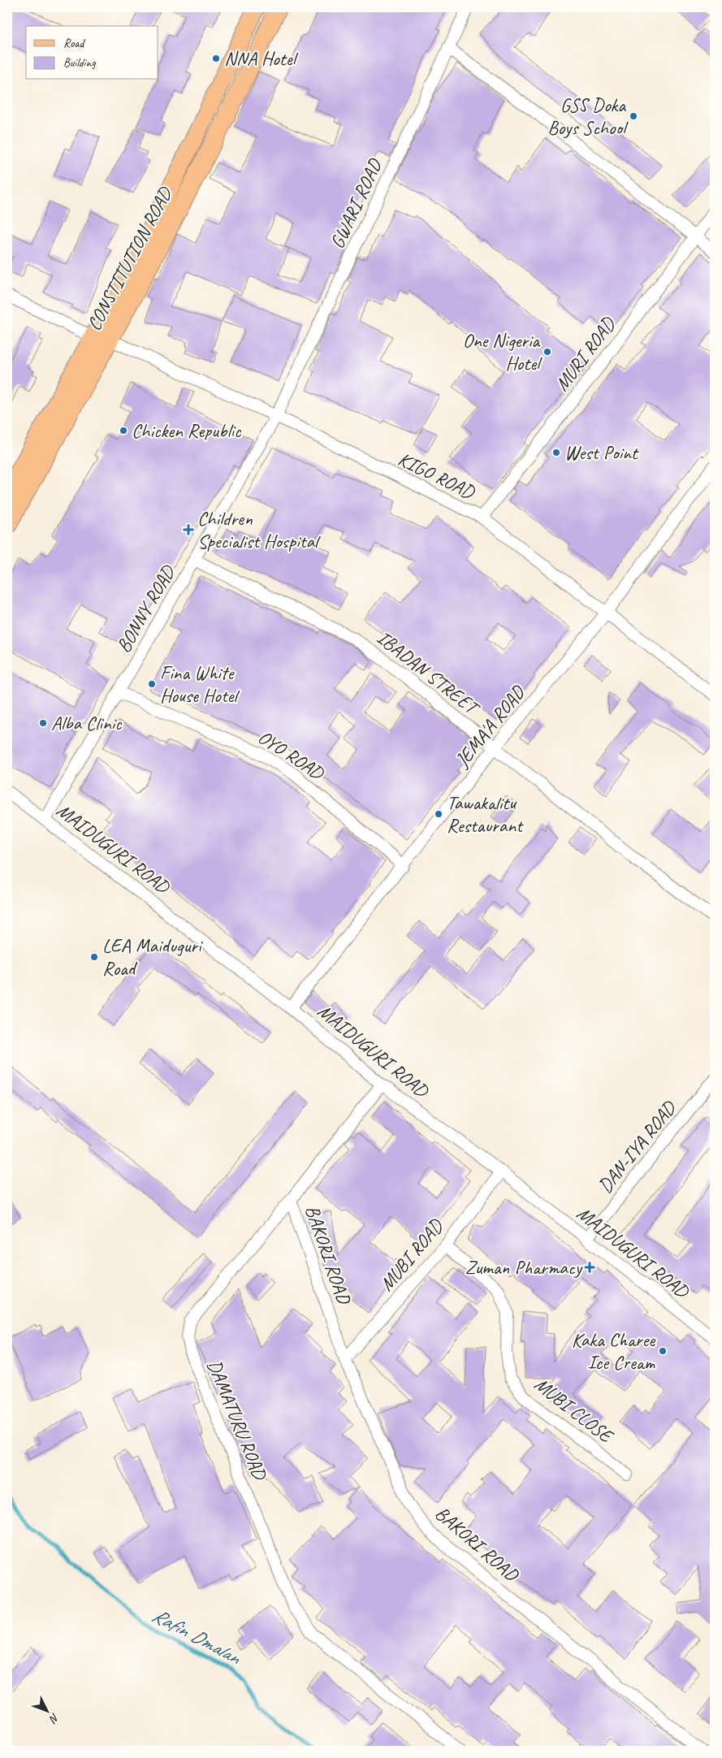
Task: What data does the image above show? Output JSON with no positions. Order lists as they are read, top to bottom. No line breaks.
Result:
{"streets":{"main road":["CONSTITUTION ROAD"],"street":["GWARI ROAD","MURI ROAD","KIGO ROAD","BONNY ROAD","IBADAN STREET","JEMA'A ROAD","OYO ROAD","MAIDUGURI ROAD","DAN-IYA ROAD","BAKORI ROAD","MUBI ROAD","MUBI CLOSE","DAMATURU ROAD"]},"crossings":[["GWARI ROAD","KIGO ROAD"],["GWARI ROAD","BONNY ROAD"],["CONSTITUTION ROAD","KIGO ROAD"],["MURI ROAD","KIGO ROAD"],["KIGO ROAD","BONNY ROAD"],["KIGO ROAD","JEMA'A ROAD"],["BONNY ROAD","IBADAN STREET"],["BONNY ROAD","OYO ROAD"],["BONNY ROAD","MAIDUGURI ROAD"],["IBADAN STREET","JEMA'A ROAD"],["JEMA'A ROAD","OYO ROAD"],["JEMA'A ROAD","MAIDUGURI ROAD"],["MAIDUGURI ROAD","DAN-IYA ROAD"],["MAIDUGURI ROAD","MUBI ROAD"],["MAIDUGURI ROAD","DAMATURU ROAD"],["BAKORI ROAD","MUBI ROAD"],["BAKORI ROAD","DAMATURU ROAD"],["MUBI ROAD","MUBI CLOSE"]],"water":["Rafin Dmalan"],"places":{"other":["NNA Hotel","GSS Doka Boys School","One Nigeria Hotel","Chicken Republic","West Point","Fina White House Hotel","Alba Clinic","Tawakalitu Restaurant","LEA Maiduguri Road","Kaka Charee Ice Cream"],"health":["Children Specialist Hospital","Zuman Pharmacy"]},"legend":["Road","Building"],"north":"bottom right"}
